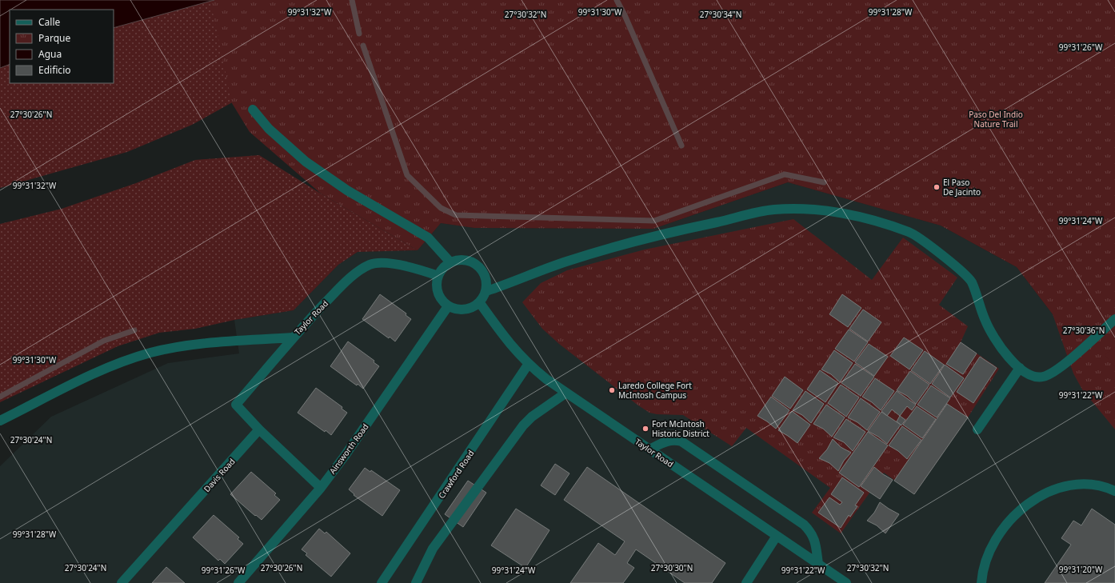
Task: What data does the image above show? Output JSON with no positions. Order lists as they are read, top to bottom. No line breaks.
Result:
{"streets":{"street":["Taylor Road","Ainsworth Road","Crawford Road","Davis Road"]},"crossings":[["Taylor Road","Ainsworth Road"],["Taylor Road","Crawford Road"],["Taylor Road","Davis Road"]],"parks":["Paso Del Indio Nature Trail"],"places":["El Paso De Jacinto","Laredo College Fort McIntosh Campus","Fort McIntosh Historic District"],"legend":["Calle","Parque","Agua","Edificio"],"coordinates":["99°31'32\"W","99°31'30\"W","99°31'28\"W","27°30'32\"N","27°30'34\"N","99°31'26\"W","27°30'26\"N","99°31'24\"W","27°30'36\"N","99°31'22\"W","27°30'24\"N","27°30'30\"N","99°31'20\"W"]}
